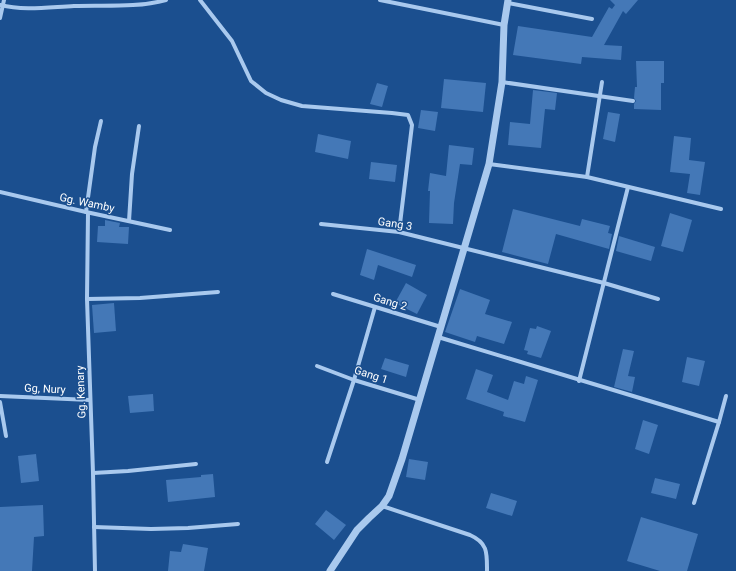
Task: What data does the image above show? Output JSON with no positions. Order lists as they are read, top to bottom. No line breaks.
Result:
{"streets":{"street":["Gg. Wamby","Gang 3","Gang 2","Gang 1","Gg, Nury","Gg. Kenary"]},"crossings":[["Gg. Wamby","Gg. Kenary"],["Gg, Nury","Gg. Kenary"]]}
